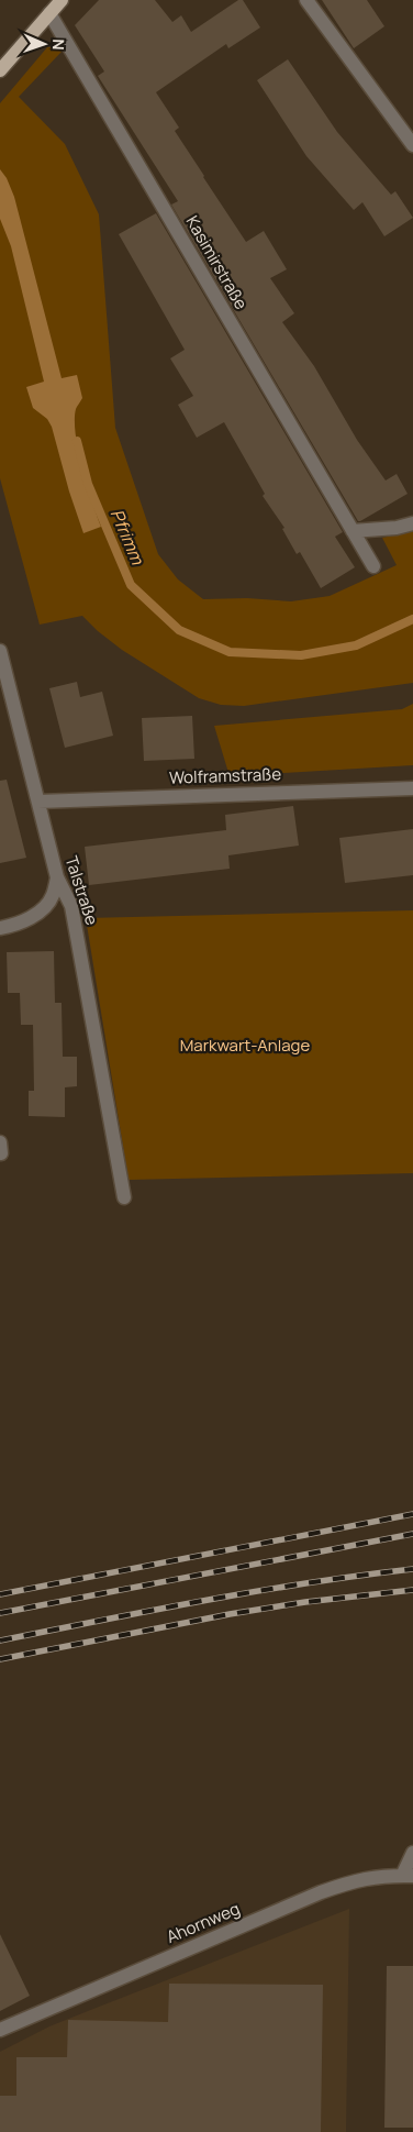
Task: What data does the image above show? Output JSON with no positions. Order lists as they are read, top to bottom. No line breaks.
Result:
{"streets":{"street":["Kasimirstraße","Wolframstraße","Talstraße","Ahornweg"]},"crossings":[["Wolframstraße","Talstraße"]],"water":["Pfrimm"],"parks":["Markwart-Anlage"],"north":"right"}
